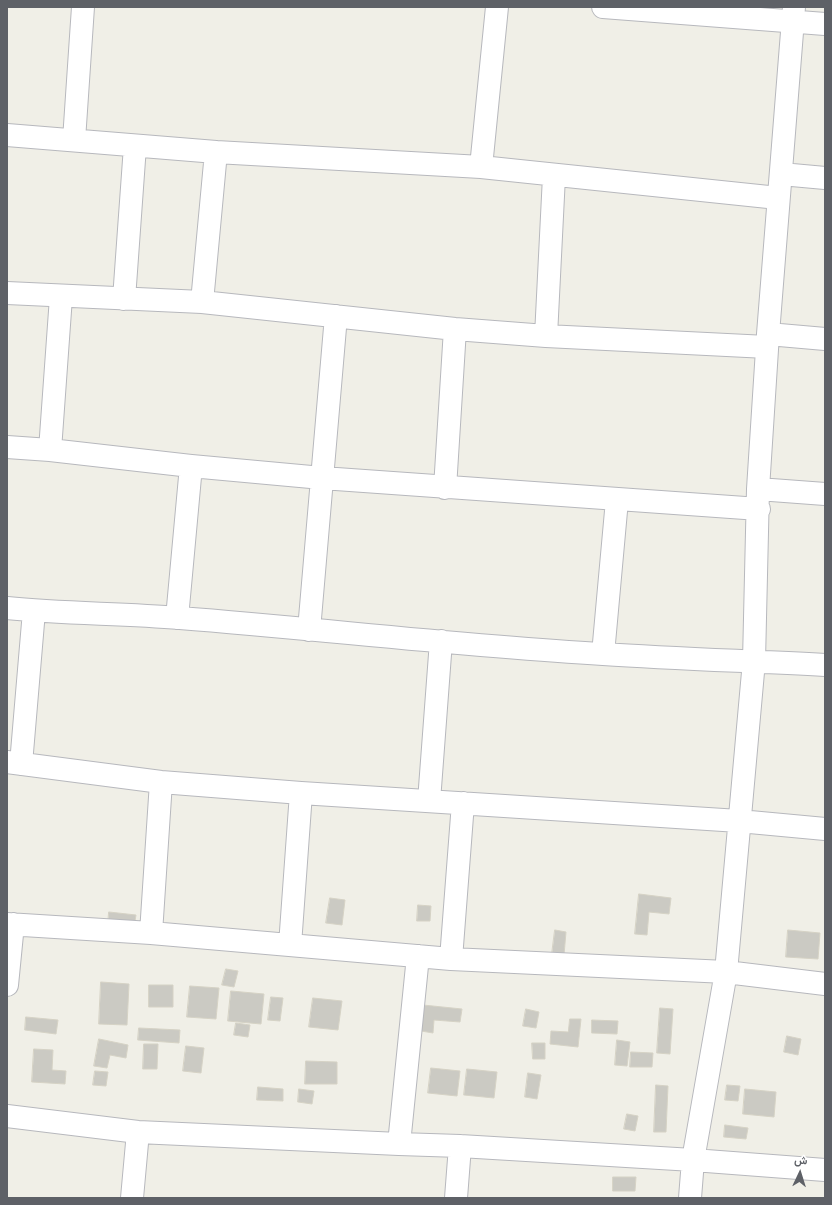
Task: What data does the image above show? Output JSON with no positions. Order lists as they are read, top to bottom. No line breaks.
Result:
{"north":"top"}
